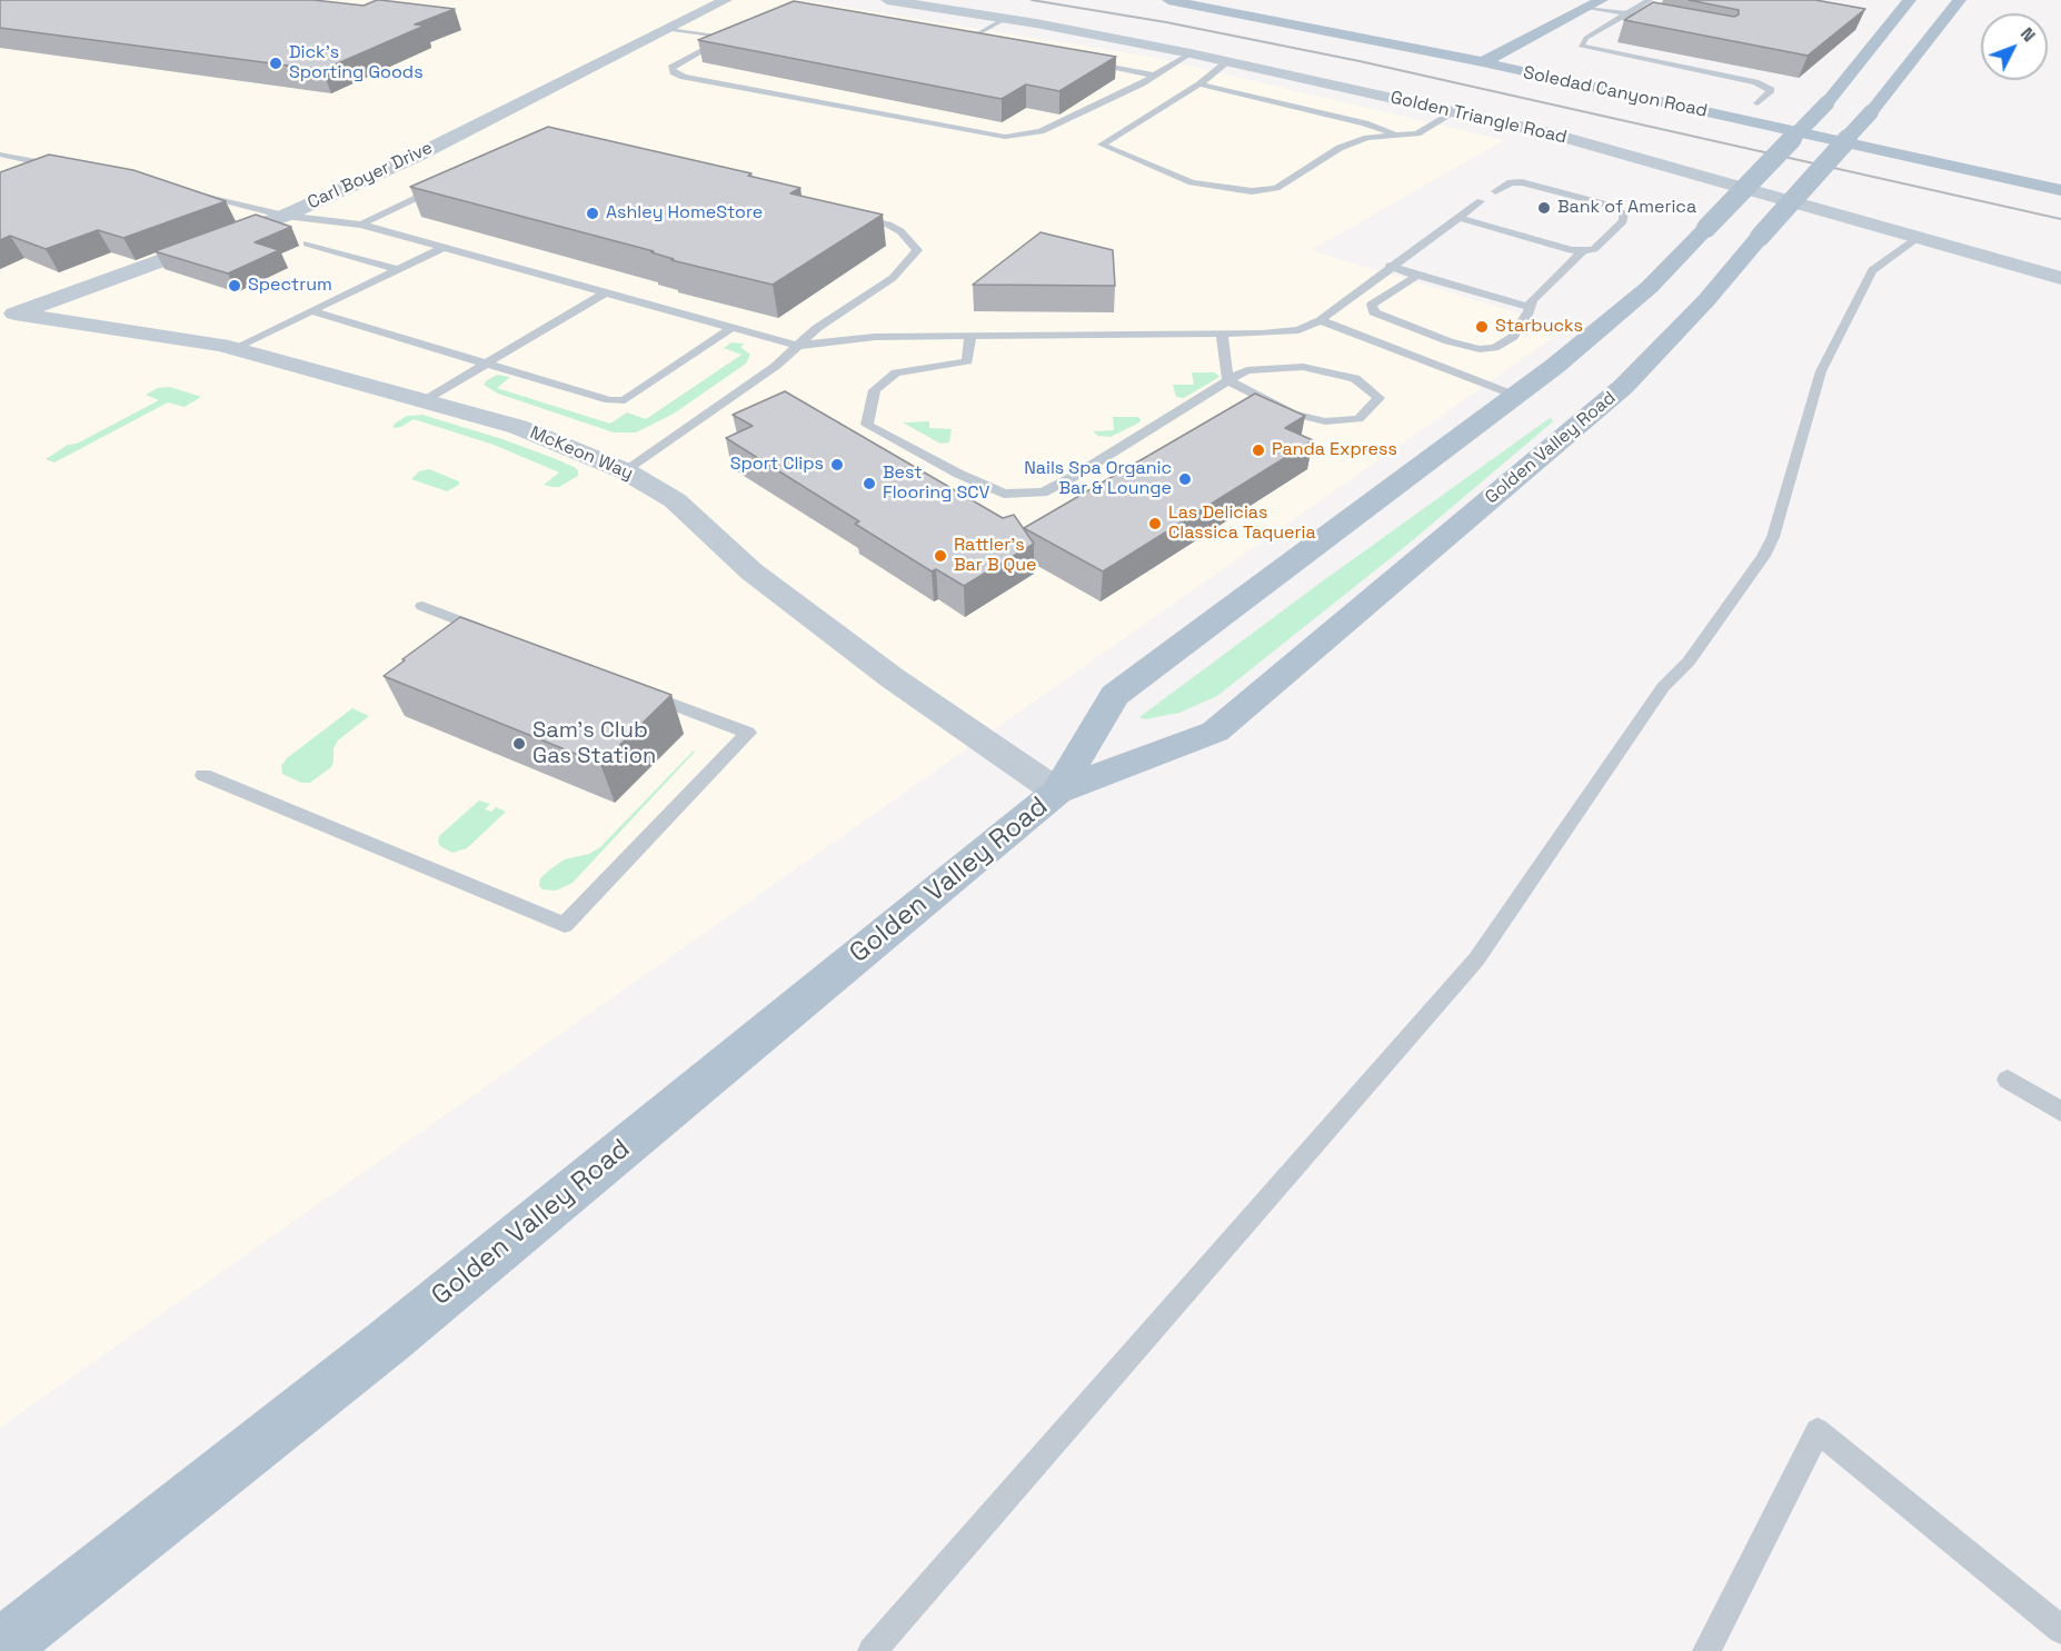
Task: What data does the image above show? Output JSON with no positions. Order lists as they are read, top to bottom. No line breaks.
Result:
{"streets":{"main road":["Soledad Canyon Road","Golden Valley Road"],"street":["Golden Triangle Road","Carl Boyer Drive","McKeon Way"]},"crossings":[["Carl Boyer Drive","McKeon Way"],["Golden Valley Road","McKeon Way"]],"places":["Dick's Sporting Goods","Bank of America","Ashley HomeStore","Spectrum","Starbucks","Panda Express","Sport Clips","Nails Spa Organic Bar & Lounge","Best Flooring SCV","Las Delicias Classica Taqueria","Rattler's Bar B Que","Sam's Club Gas Station"],"north":"top right"}
